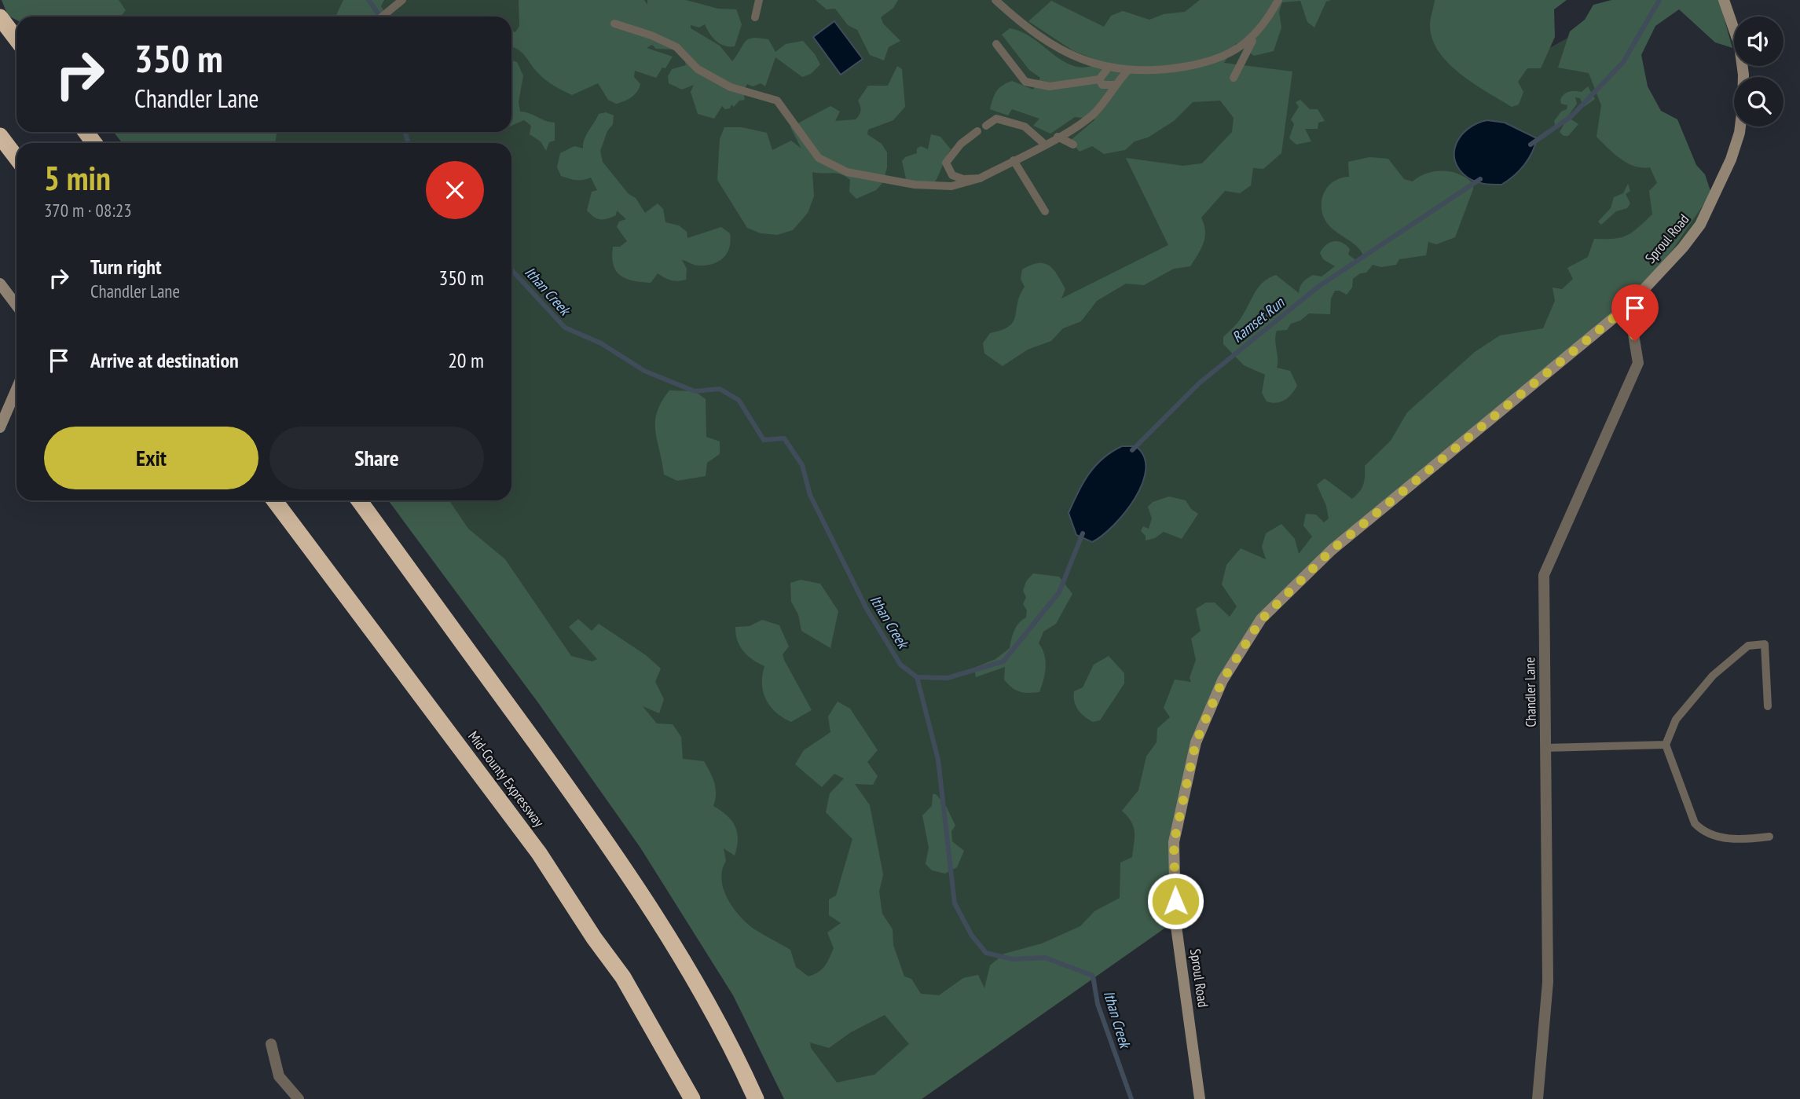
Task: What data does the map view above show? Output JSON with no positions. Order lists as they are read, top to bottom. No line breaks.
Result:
{"streets":{"highway":["Mid-County Expressway"],"main road":["Sproul Road"],"street":["Chandler Lane"]},"crossings":[["Sproul Road","Chandler Lane"]],"water":["Ithan Creek","Ramset Run"],"page":{"turn":["350 m","Chandler Lane"],"heading":["5 min","370 m · 08:23"],"list":[{"name":"Turn right","note":"Chandler Lane","value":"350 m"},{"name":"Arrive at destination","value":"20 m"}],"buttons":["Exit","Share"]}}
